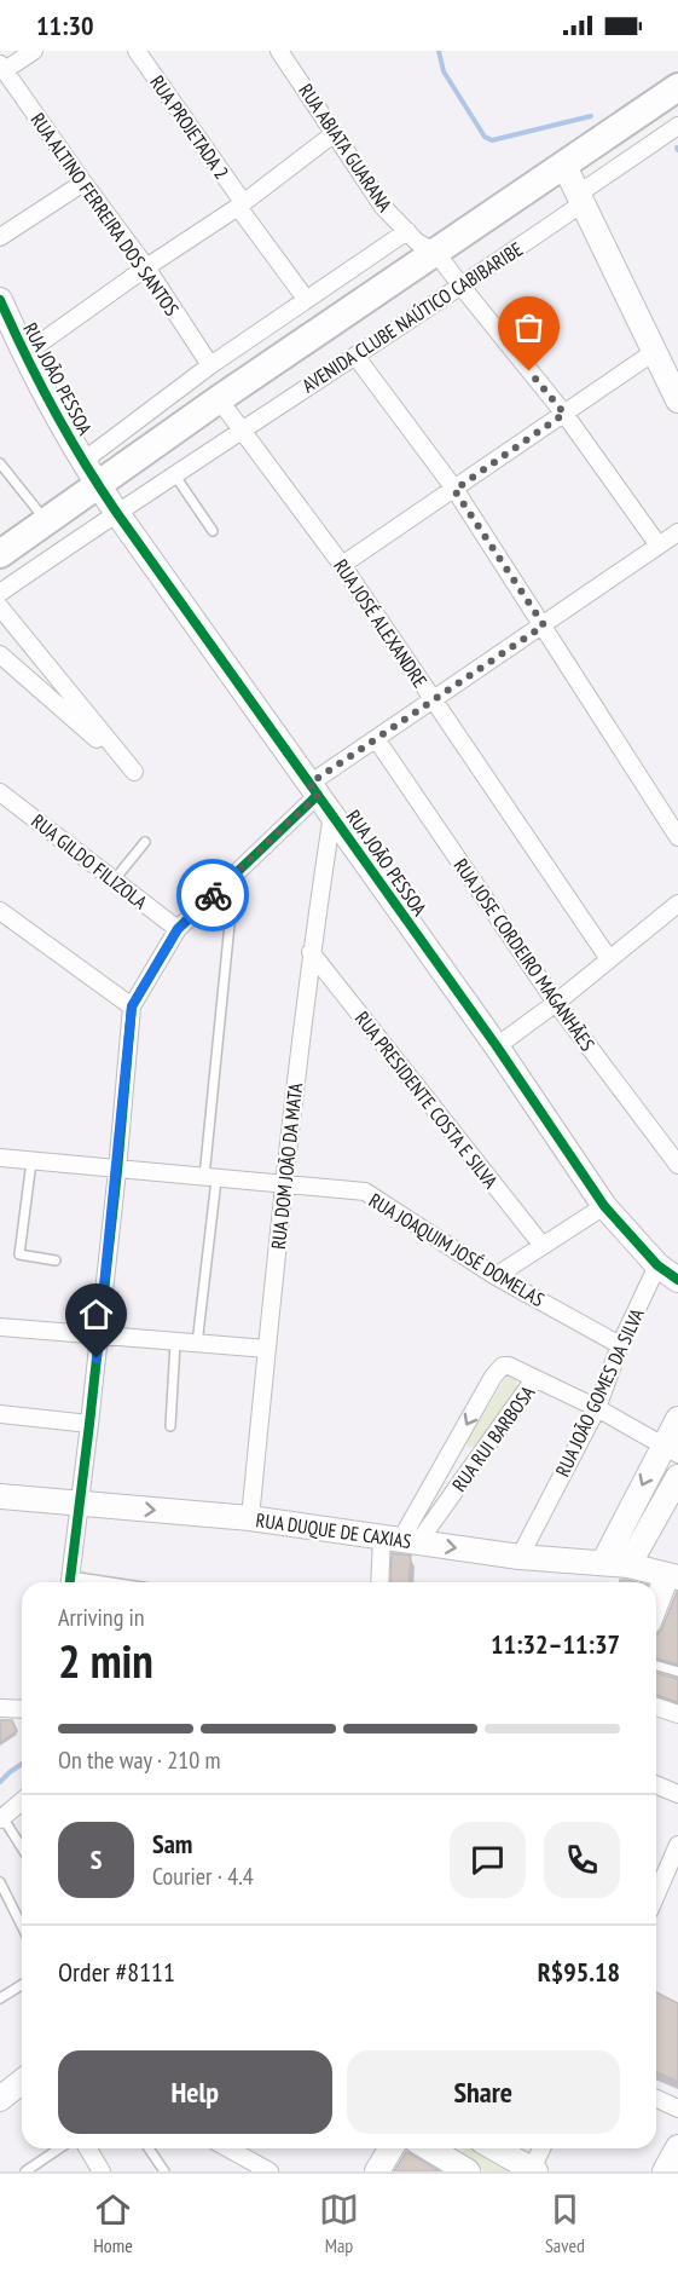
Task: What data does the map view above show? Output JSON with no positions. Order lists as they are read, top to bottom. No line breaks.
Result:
{"streets":{"street":["RUA PROJETADA 2","RUA ABIATA GUARANA","RUA ALTINO FERREIRA DOS SANTOS","AVENIDA CLUBE NAÚTICO CABIBARIBE","RUA JOÃO PESSOA","RUA JOSÉ ALEXANDRE","RUA GILDO FILIZOLA","RUA JOSE CORDEIRO MAGANHÃES","RUA PRESIDENTE COSTA E SILVA","RUA DOM JOÃO DA MATA","RUA JOAQUIM JOSÉ DOMELAS","RUA JOÃO GOMES DA SILVA","RUA RUI BARBOSA","RUA DUQUE DE CAXIAS"]},"crossings":[["RUA ABIATA GUARANA","AVENIDA CLUBE NAÚTICO CABIBARIBE"],["AVENIDA CLUBE NAÚTICO CABIBARIBE","RUA JOÃO PESSOA"],["AVENIDA CLUBE NAÚTICO CABIBARIBE","RUA JOSÉ ALEXANDRE"],["RUA JOÃO PESSOA","RUA DOM JOÃO DA MATA"],["RUA JOÃO PESSOA","RUA JOÃO GOMES DA SILVA"],["RUA PRESIDENTE COSTA E SILVA","RUA DOM JOÃO DA MATA"],["RUA DOM JOÃO DA MATA","RUA JOAQUIM JOSÉ DOMELAS"],["RUA DOM JOÃO DA MATA","RUA DUQUE DE CAXIAS"],["RUA JOAQUIM JOSÉ DOMELAS","RUA JOÃO GOMES DA SILVA"],["RUA JOÃO GOMES DA SILVA","RUA RUI BARBOSA"],["RUA JOÃO GOMES DA SILVA","RUA DUQUE DE CAXIAS"],["RUA RUI BARBOSA","RUA DUQUE DE CAXIAS"]],"page":{"status":"11:30","heading":["2 min","Arriving in","11:32–11:37"],"panel":["Sam","Courier · 4.4","Order #8111","R$95.18"],"bar":"On the way · 210 m","round":"S","buttons":["Help","Share"],"tabs":["Home","Map","Saved"]}}
